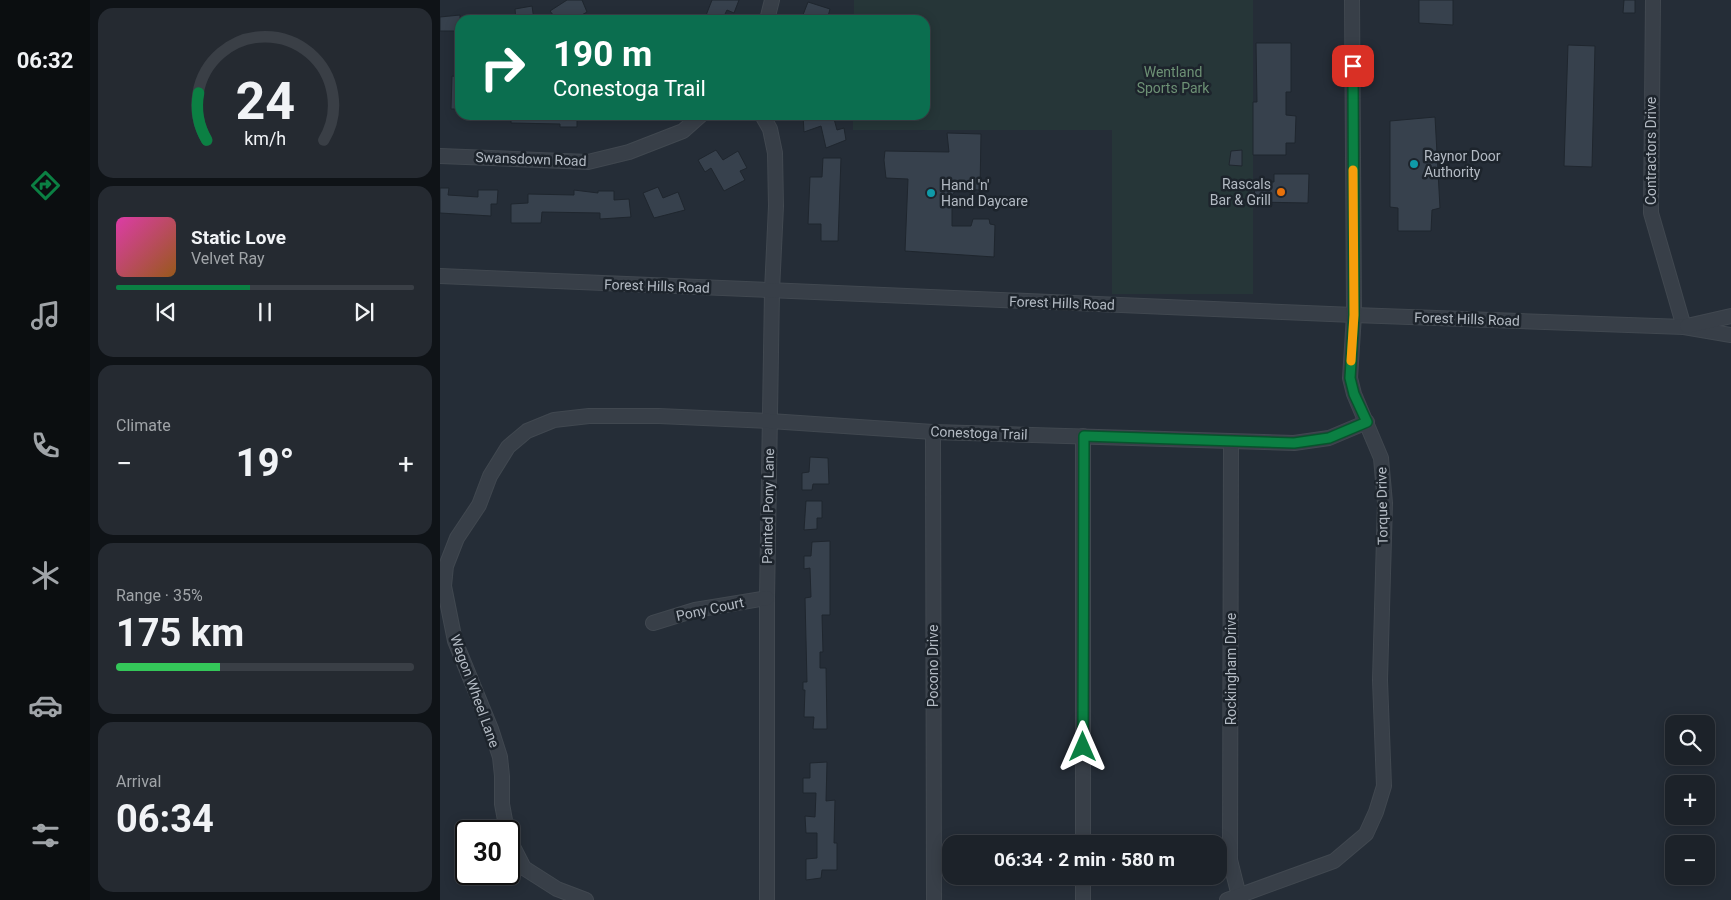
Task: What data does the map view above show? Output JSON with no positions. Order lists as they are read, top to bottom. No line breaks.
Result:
{"streets":{"street":["Contractors Drive","Swansdown Road","Forest Hills Road","Conestoga Trail","Painted Pony Lane","Torque Drive","Pony Court","Pocono Drive","Rockingham Drive","Wagon Wheel Lane"]},"crossings":[["Contractors Drive","Forest Hills Road"],["Forest Hills Road","Painted Pony Lane"],["Forest Hills Road","Torque Drive"],["Conestoga Trail","Painted Pony Lane"],["Conestoga Trail","Torque Drive"],["Conestoga Trail","Pocono Drive"],["Conestoga Trail","Rockingham Drive"],["Conestoga Trail","Wagon Wheel Lane"],["Painted Pony Lane","Pony Court"],["Torque Drive","Rockingham Drive"]],"parks":["Wentland Sports Park"],"places":["Raynor Door Authority","Rascals Bar & Grill","Hand 'n' Hand Daycare"],"page":{"tabs":"06:32","turn":["190 m","Conestoga Trail"],"song":["Static Love","Velvet Ray"],"tile":["Climate",["Range · 35%","175 km"],["Arrival","06:34"]],"heat":["−","19°","+"],"map_buttons":["+","−"],"limit":"30","trip":"06:34 · 2 min · 580 m","gauge":["24","km/h"]}}
